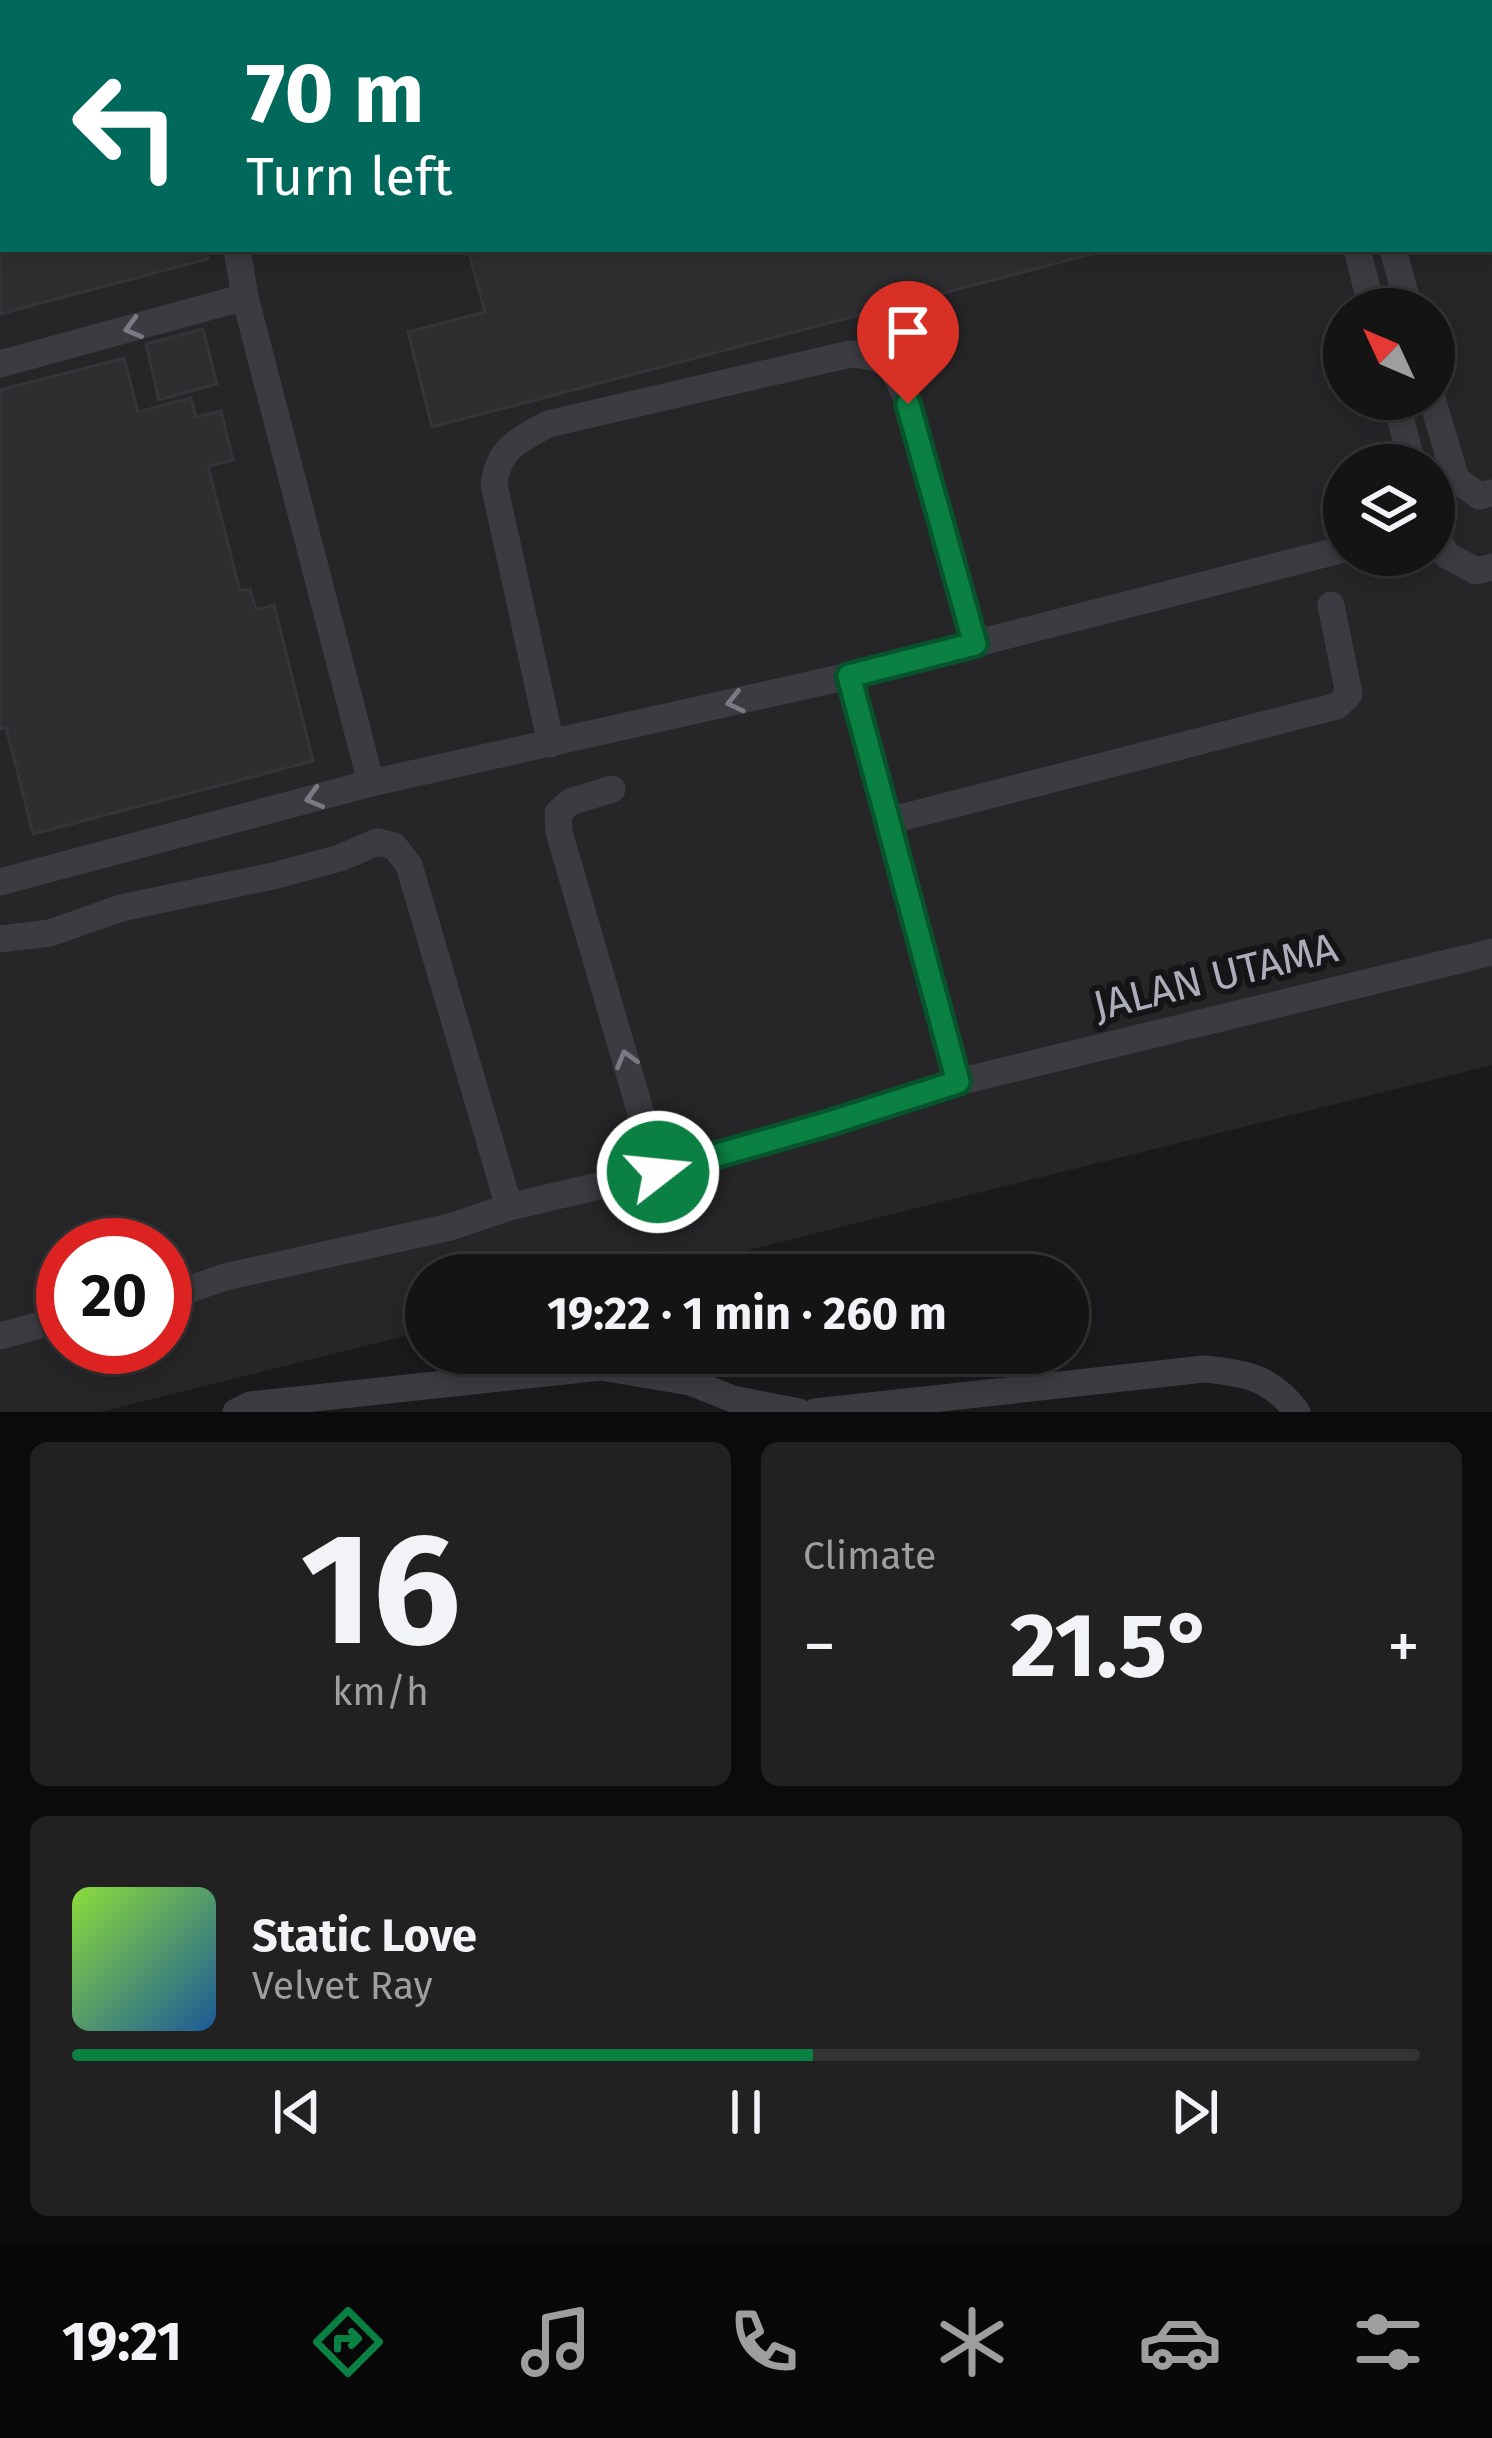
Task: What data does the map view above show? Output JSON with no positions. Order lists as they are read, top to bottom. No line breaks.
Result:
{"streets":{"lane":["JALAN UTAMA"]},"north":"top left","page":{"turn":["70 m","Turn left"],"limit":"20","trip":"19:22 · 1 min · 260 m","tile":[["16","km/h"],"Climate"],"heat":["−","21.5°","+"],"song":["Static Love","Velvet Ray"],"tabs":"19:21"}}
